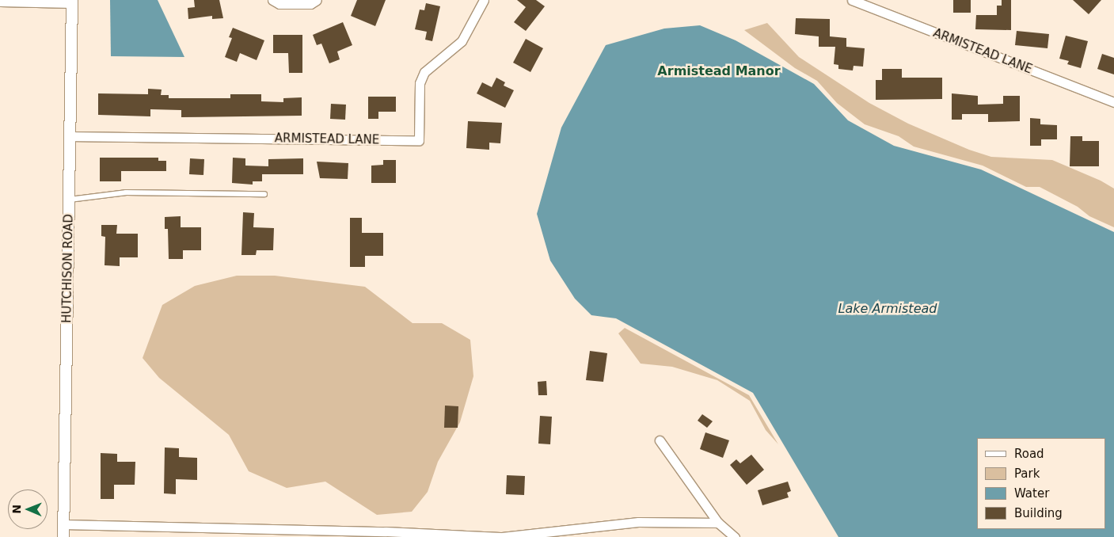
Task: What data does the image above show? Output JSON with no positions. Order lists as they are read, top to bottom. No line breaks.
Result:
{"streets":{"street":["ARMISTEAD LANE","HUTCHISON ROAD"]},"crossings":[["ARMISTEAD LANE","HUTCHISON ROAD"]],"districts":["Armistead Manor"],"water":["Lake Armistead"],"legend":["Road","Park","Water","Building"],"north":"left"}
